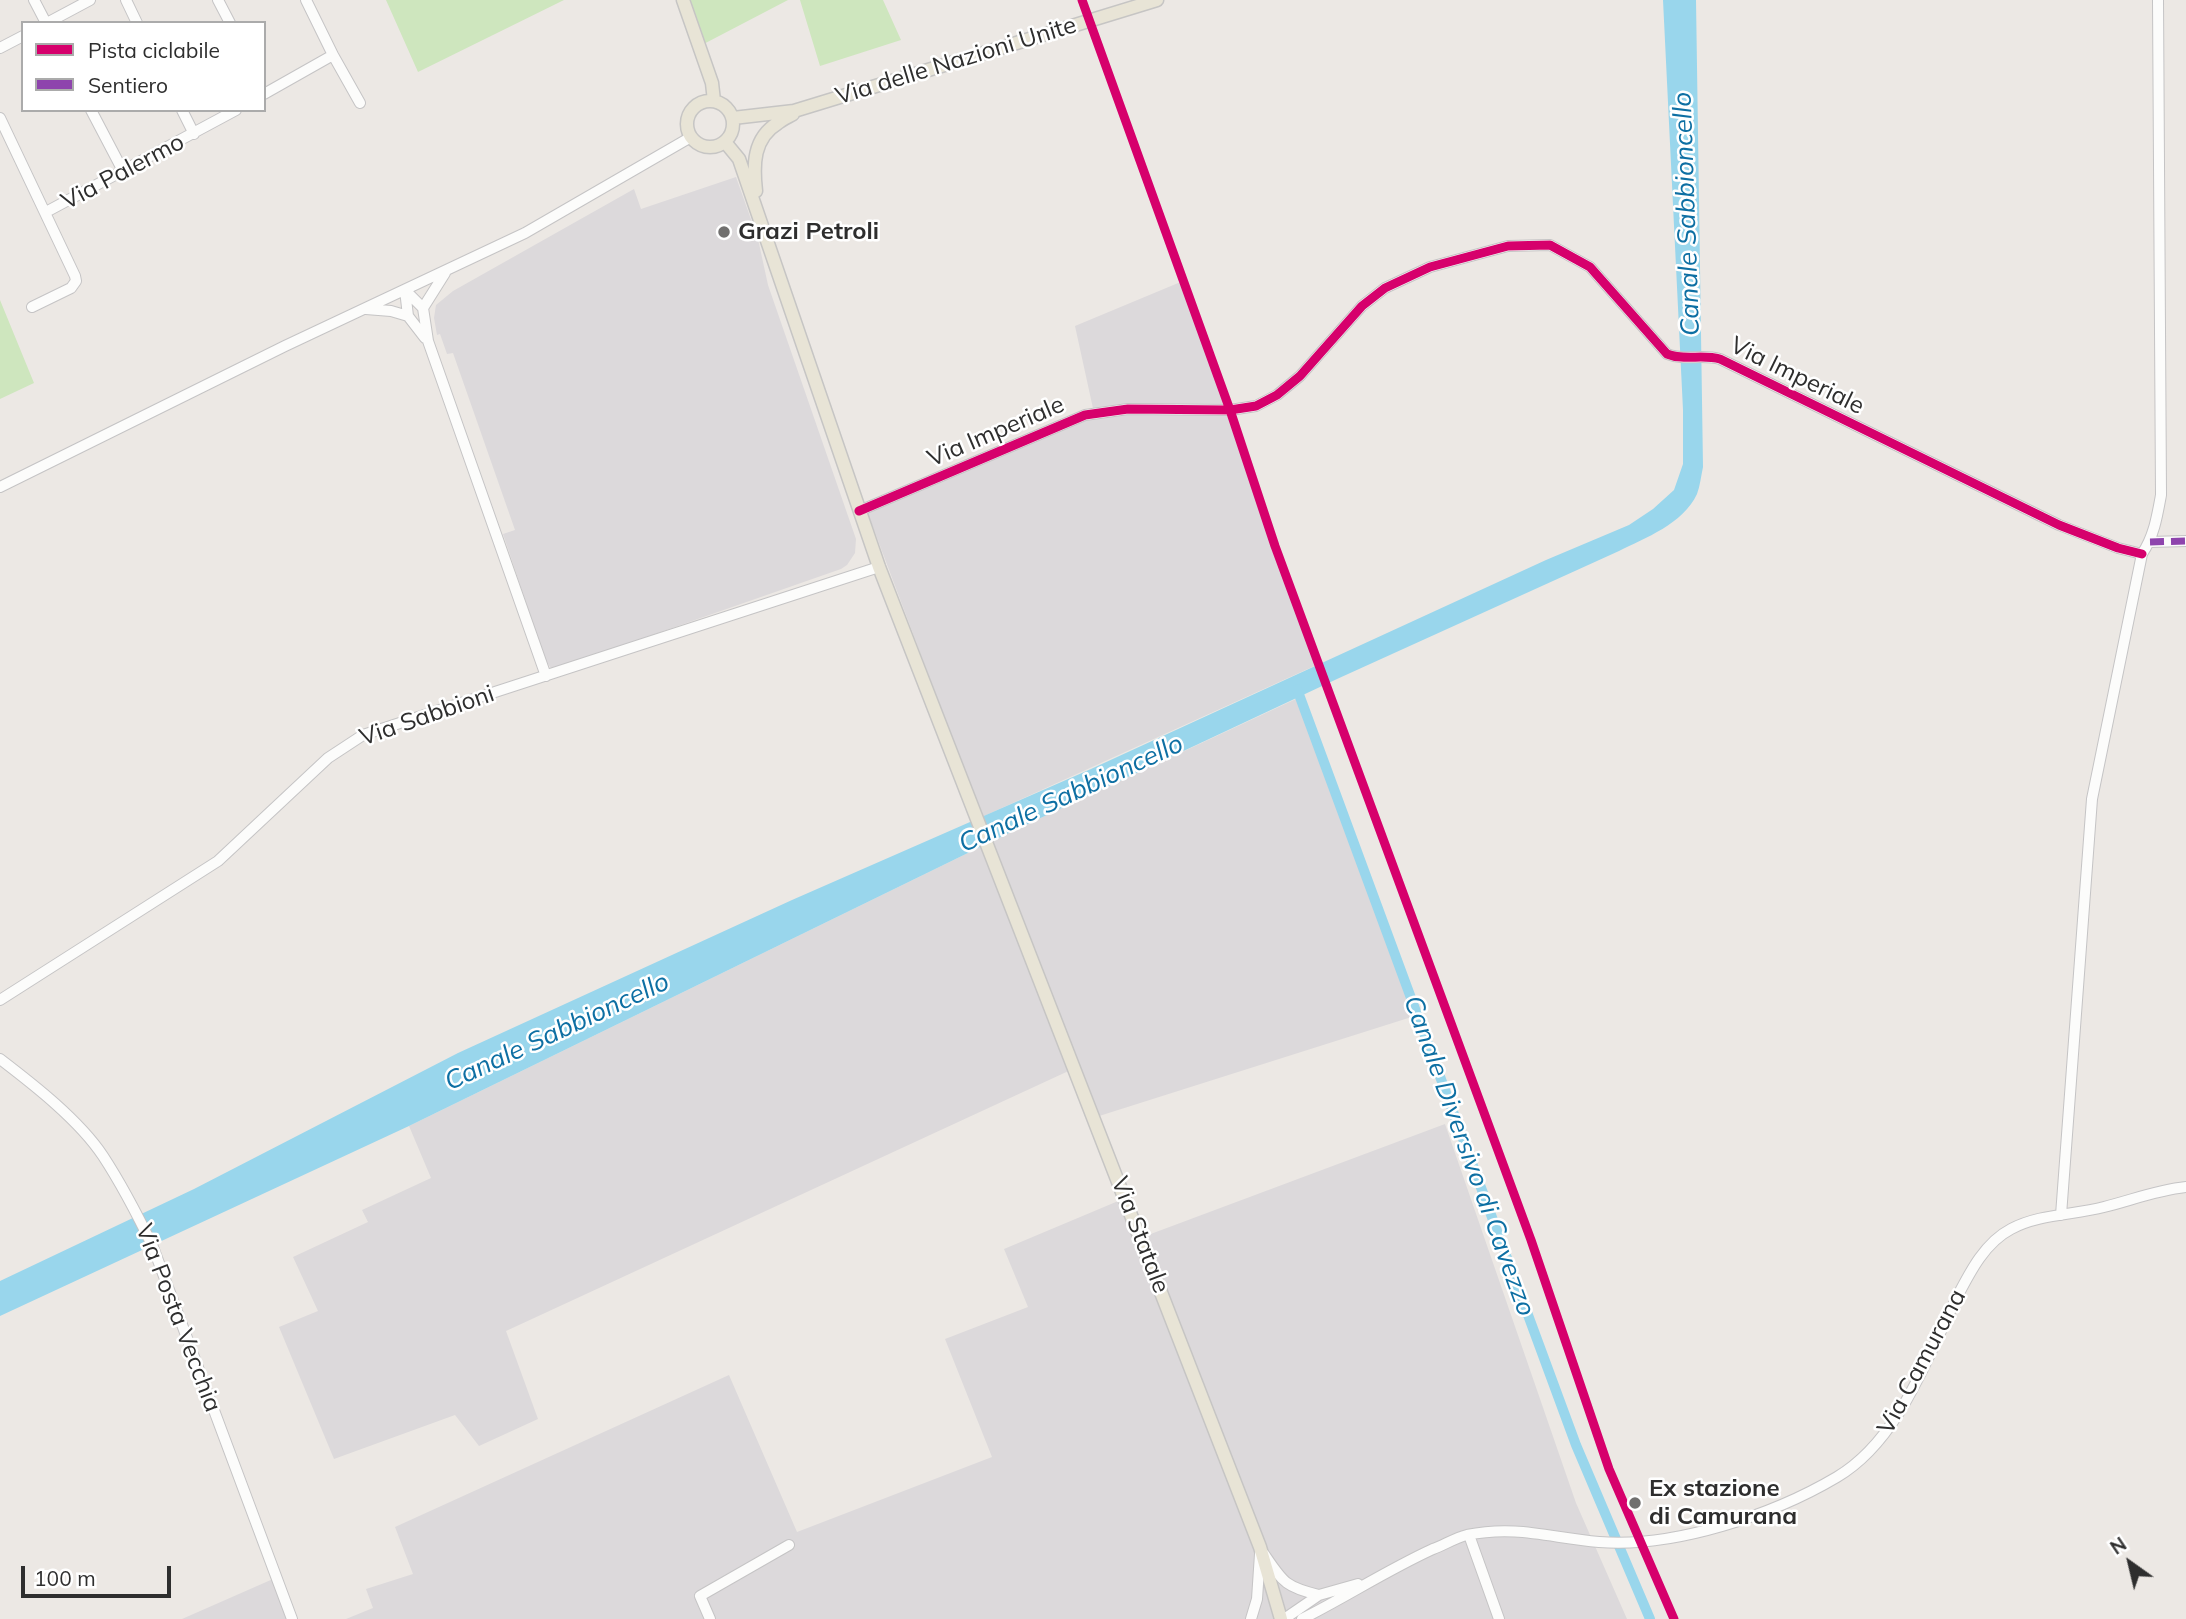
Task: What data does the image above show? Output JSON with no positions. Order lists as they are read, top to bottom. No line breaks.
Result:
{"streets":{"main road":["Via delle Nazioni Unite","Via Statale"],"street":["Via Palermo","Via Imperiale","Via Sabbioni","Via Posta Vecchia","Via Camurana"]},"crossings":[["Via delle Nazioni Unite","Via Statale"],["Via Imperiale","Via Statale"],["Via Sabbioni","Via Statale"],["Via Statale","Via Camurana"]],"water":["Canale Sabbioncello","Canale Diversivo di Cavezzo"],"places":["Grazi Petroli","Ex stazione di Camurana"],"legend":["Pista ciclabile","Sentiero"],"scale_bar":"100 m","north":"top left"}
